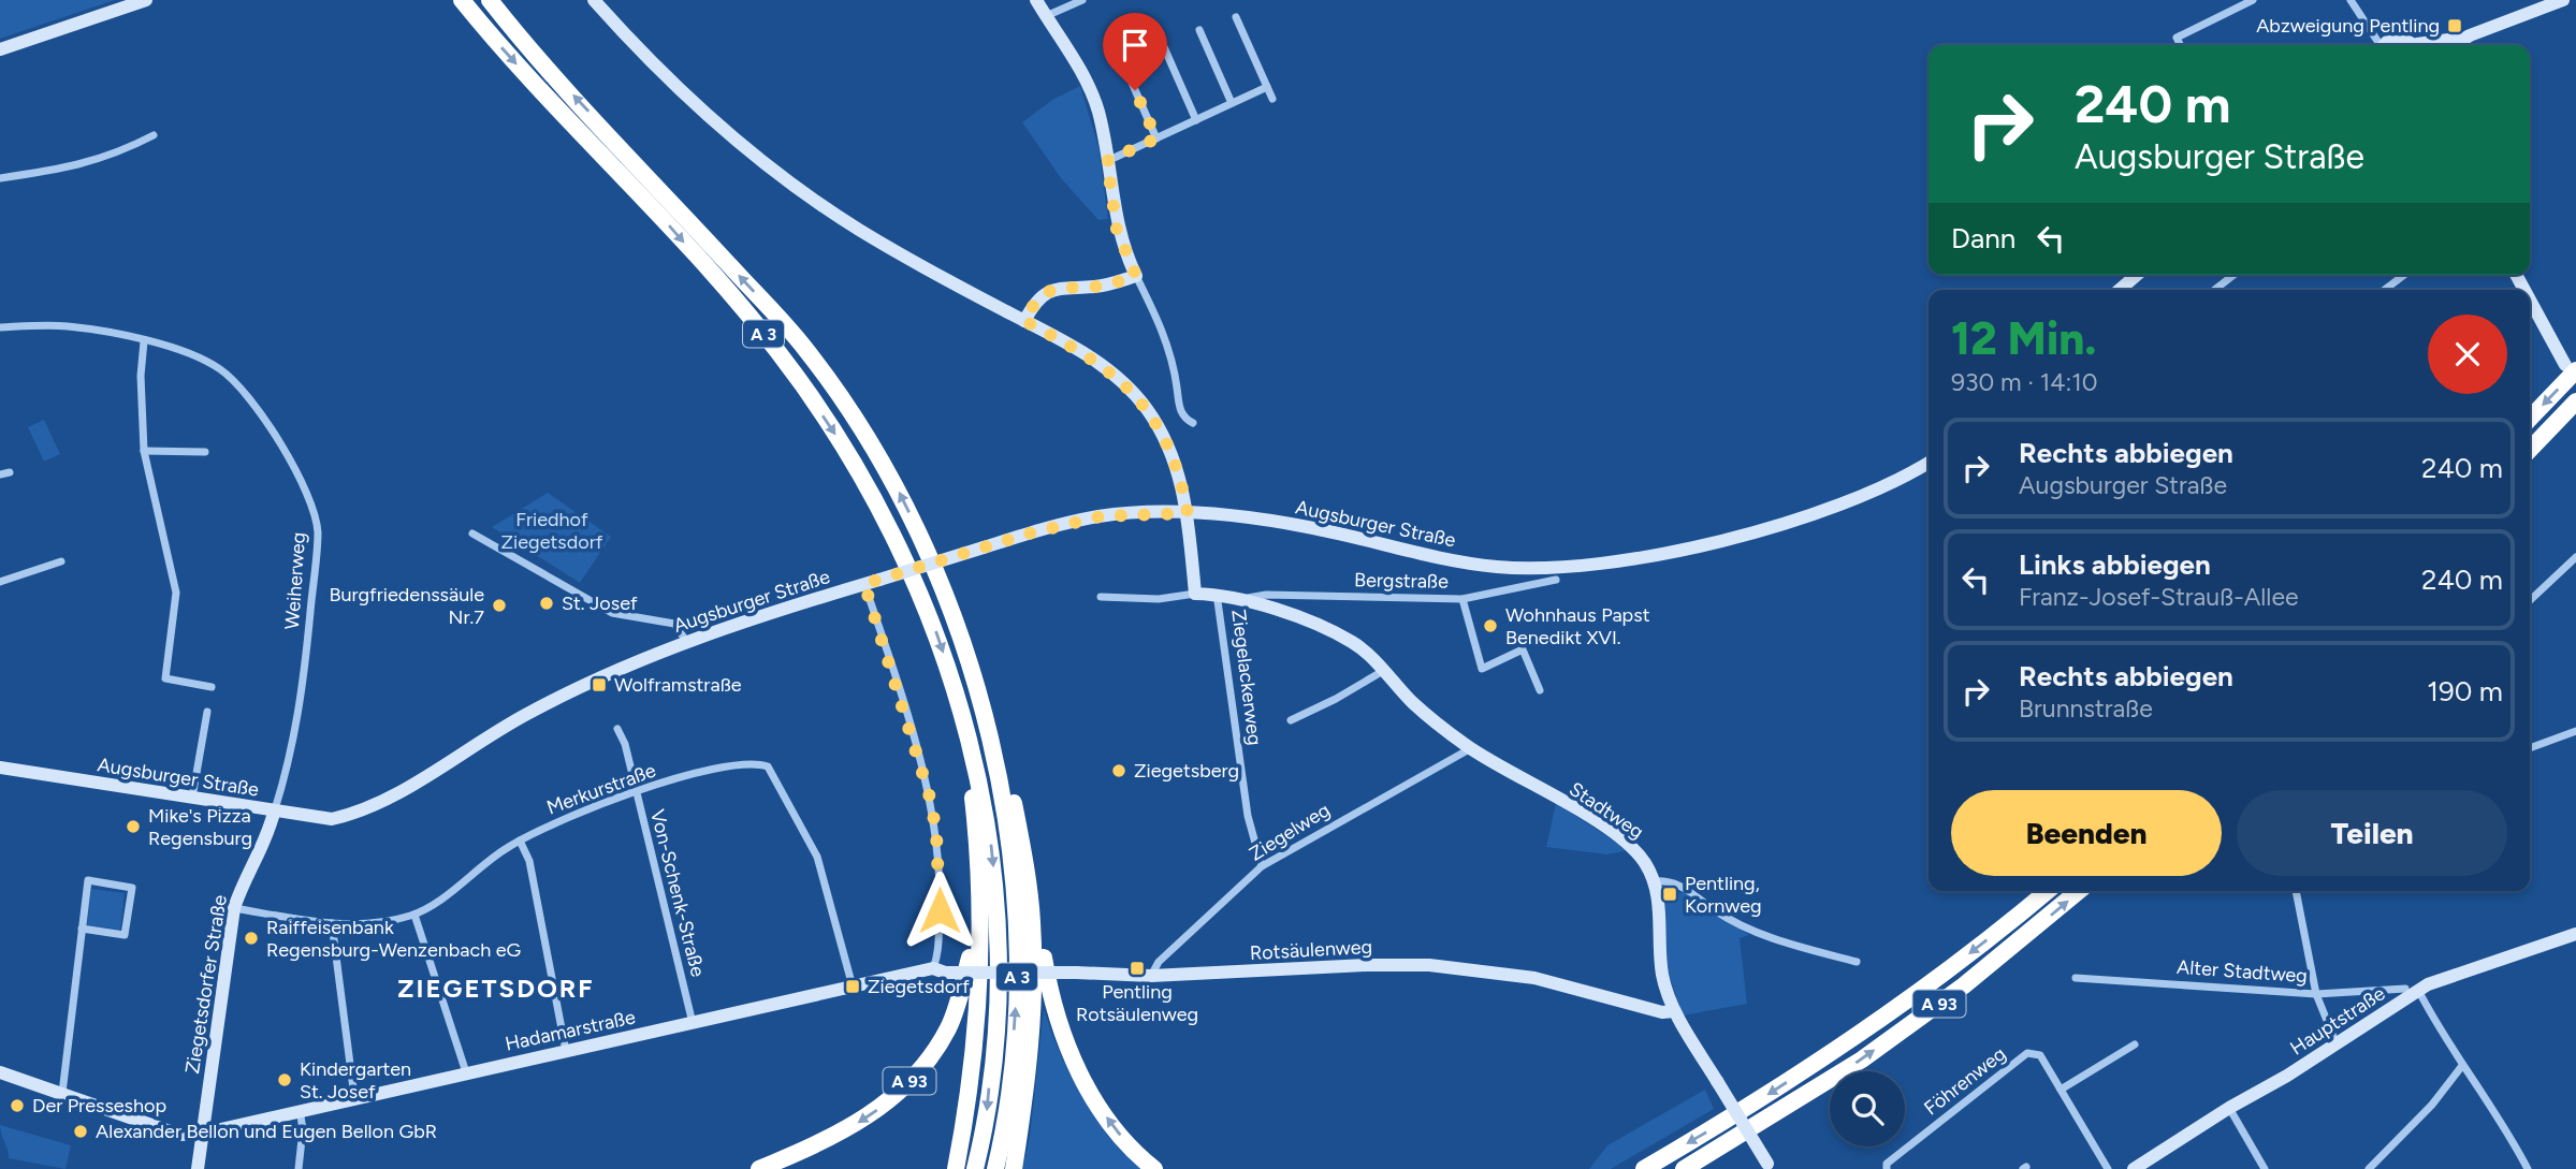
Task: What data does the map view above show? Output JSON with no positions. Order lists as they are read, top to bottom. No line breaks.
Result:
{"streets":{"highway":["A 3","A 93"],"street":["Augsburger Straße","Weiherweg","Bergstraße","Ziegelackerweg","Merkurstraße","Stadtweg","Ziegelweg","Von-Schenk-Straße","Rotsäulenweg","Alter Stadtweg","Ziegetsdorfer Straße","Hauptstraße","Hadamarstraße","Föhrenweg"]},"crossings":[["Augsburger Straße","Weiherweg"],["Augsburger Straße","Ziegetsdorfer Straße"],["Weiherweg","Ziegetsdorfer Straße"],["Bergstraße","Stadtweg"],["Ziegelackerweg","Stadtweg"],["Ziegelackerweg","Ziegelweg"],["Merkurstraße","Von-Schenk-Straße"],["Merkurstraße","Ziegetsdorfer Straße"],["Merkurstraße","Hadamarstraße"],["Stadtweg","Ziegelweg"],["Stadtweg","Rotsäulenweg"],["Ziegelweg","Rotsäulenweg"],["Von-Schenk-Straße","Hadamarstraße"],["Rotsäulenweg","Hadamarstraße"],["Alter Stadtweg","Hauptstraße"],["Ziegetsdorfer Straße","Hadamarstraße"]],"districts":["ZIEGETSDORF"],"parks":["Friedhof Ziegetsdorf"],"places":{"transit":["Abzweigung Pentling","Wolframstraße","Pentling, Kornweg","Pentling Rotsäulenweg","Ziegetsdorf"],"other":["St. Josef","Burgfriedenssäule Nr.7","Wohnhaus Papst Benedikt XVI.","Ziegetsberg","Mike's Pizza Regensburg","Raiffeisenbank Regensburg-Wenzenbach eG","Kindergarten St. Josef","Der Presseshop","Alexander Bellon und Eugen Bellon GbR"]},"page":{"turn":["240 m","Augsburger Straße"],"then":"Dann","heading":["12 Min.","930 m · 14:10"],"list":[{"name":"Rechts abbiegen","note":"Augsburger Straße","value":"240 m"},{"name":"Links abbiegen","note":"Franz-Josef-Strauß-Allee","value":"240 m"},{"name":"Rechts abbiegen","note":"Brunnstraße","value":"190 m"}],"buttons":["Beenden","Teilen"]}}
